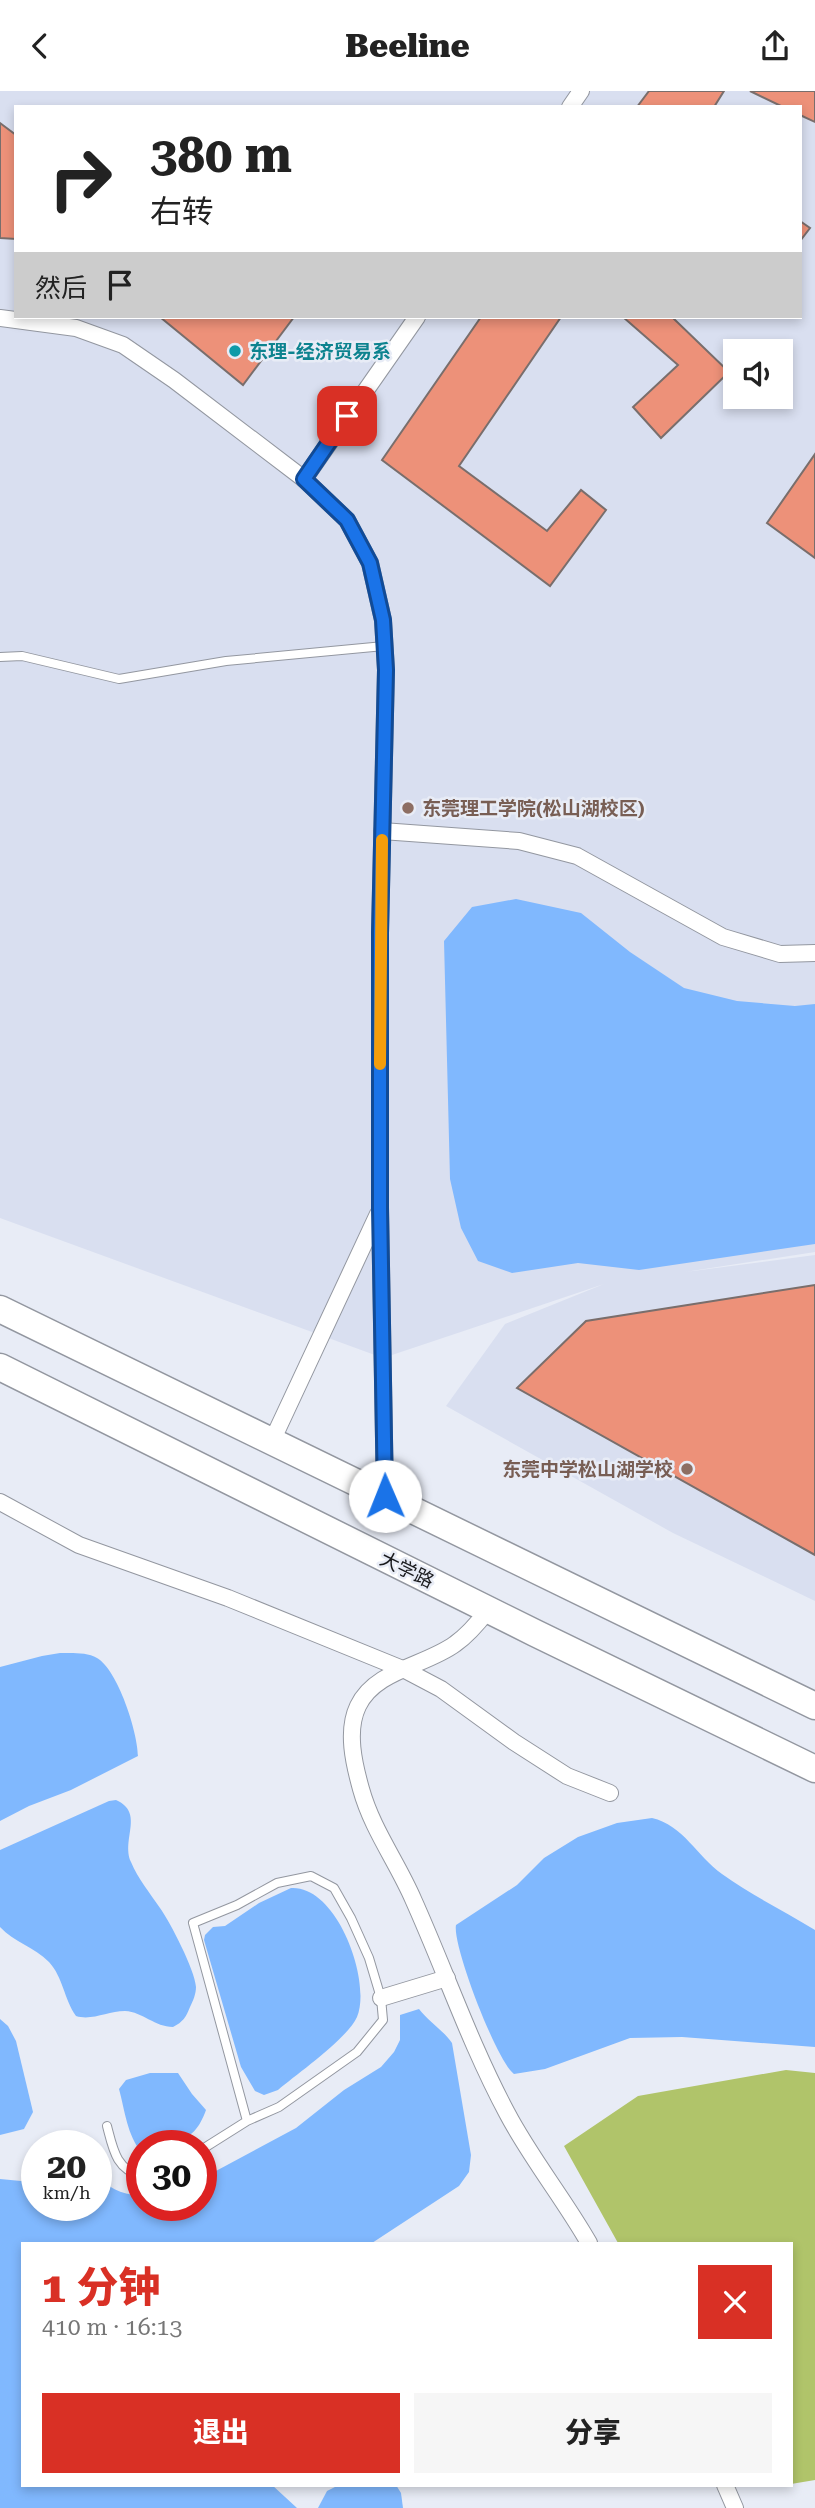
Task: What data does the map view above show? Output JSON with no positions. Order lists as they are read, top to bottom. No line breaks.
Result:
{"streets":{"main road":["大学路"]},"places":["东理-经济贸易系","东莞理工学院(松山湖校区)","东莞中学松山湖学校"],"page":{"header":"Beeline","turn":["380 m","右转"],"then":"然后","speed":"20 km/h","limit":"30","heading":["1 分钟","410 m · 16:13"],"buttons":["退出","分享"]}}
